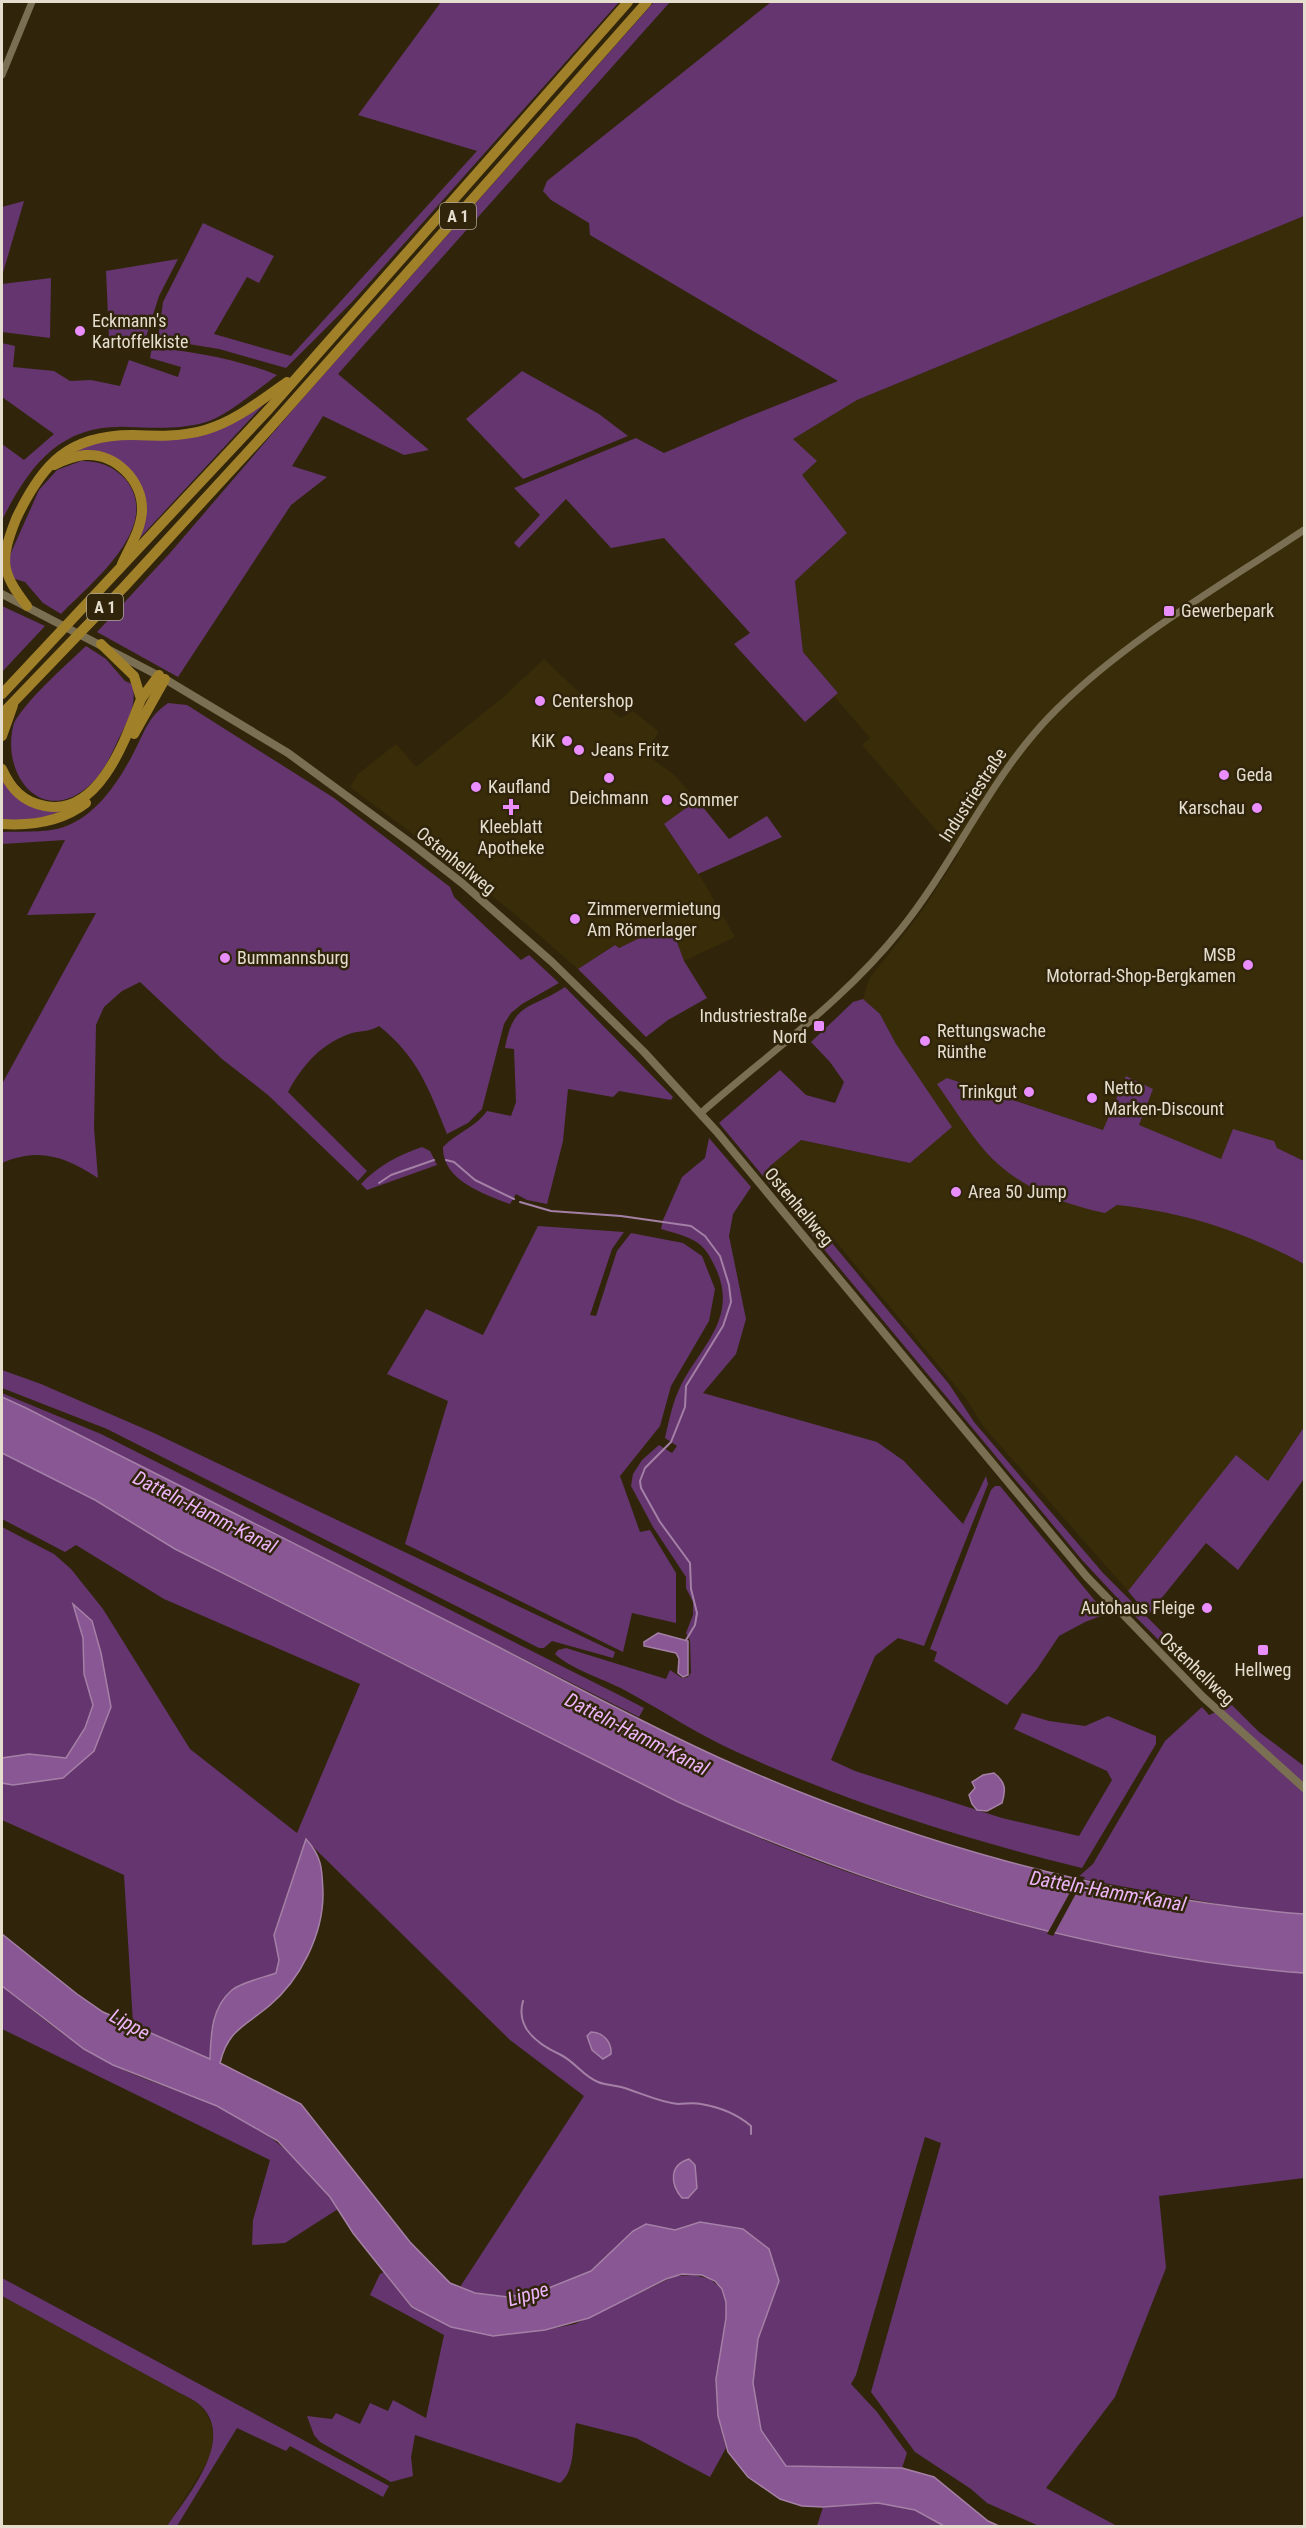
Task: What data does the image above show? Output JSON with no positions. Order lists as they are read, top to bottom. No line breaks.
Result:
{"streets":{"highway":["A 1"],"main road":["Ostenhellweg"],"street":["Industriestraße"]},"crossings":[["Industriestraße","Ostenhellweg"]],"water":["Datteln-Hamm-Kanal","Lippe"],"places":{"other":["Eckmann's Kartoffelkiste","Centershop","KiK","Jeans Fritz","Geda","Deichmann","Kaufland","Sommer","Karschau","Zimmervermietung Am Römerlager","Bummannsburg","MSB Motorrad-Shop-Bergkamen","Rettungswache Rünthe","Trinkgut","Netto Marken-Discount","Area 50 Jump","Autohaus Fleige"],"transit":["Gewerbepark","Industriestraße Nord","Hellweg"],"health":["Kleeblatt Apotheke"]}}
